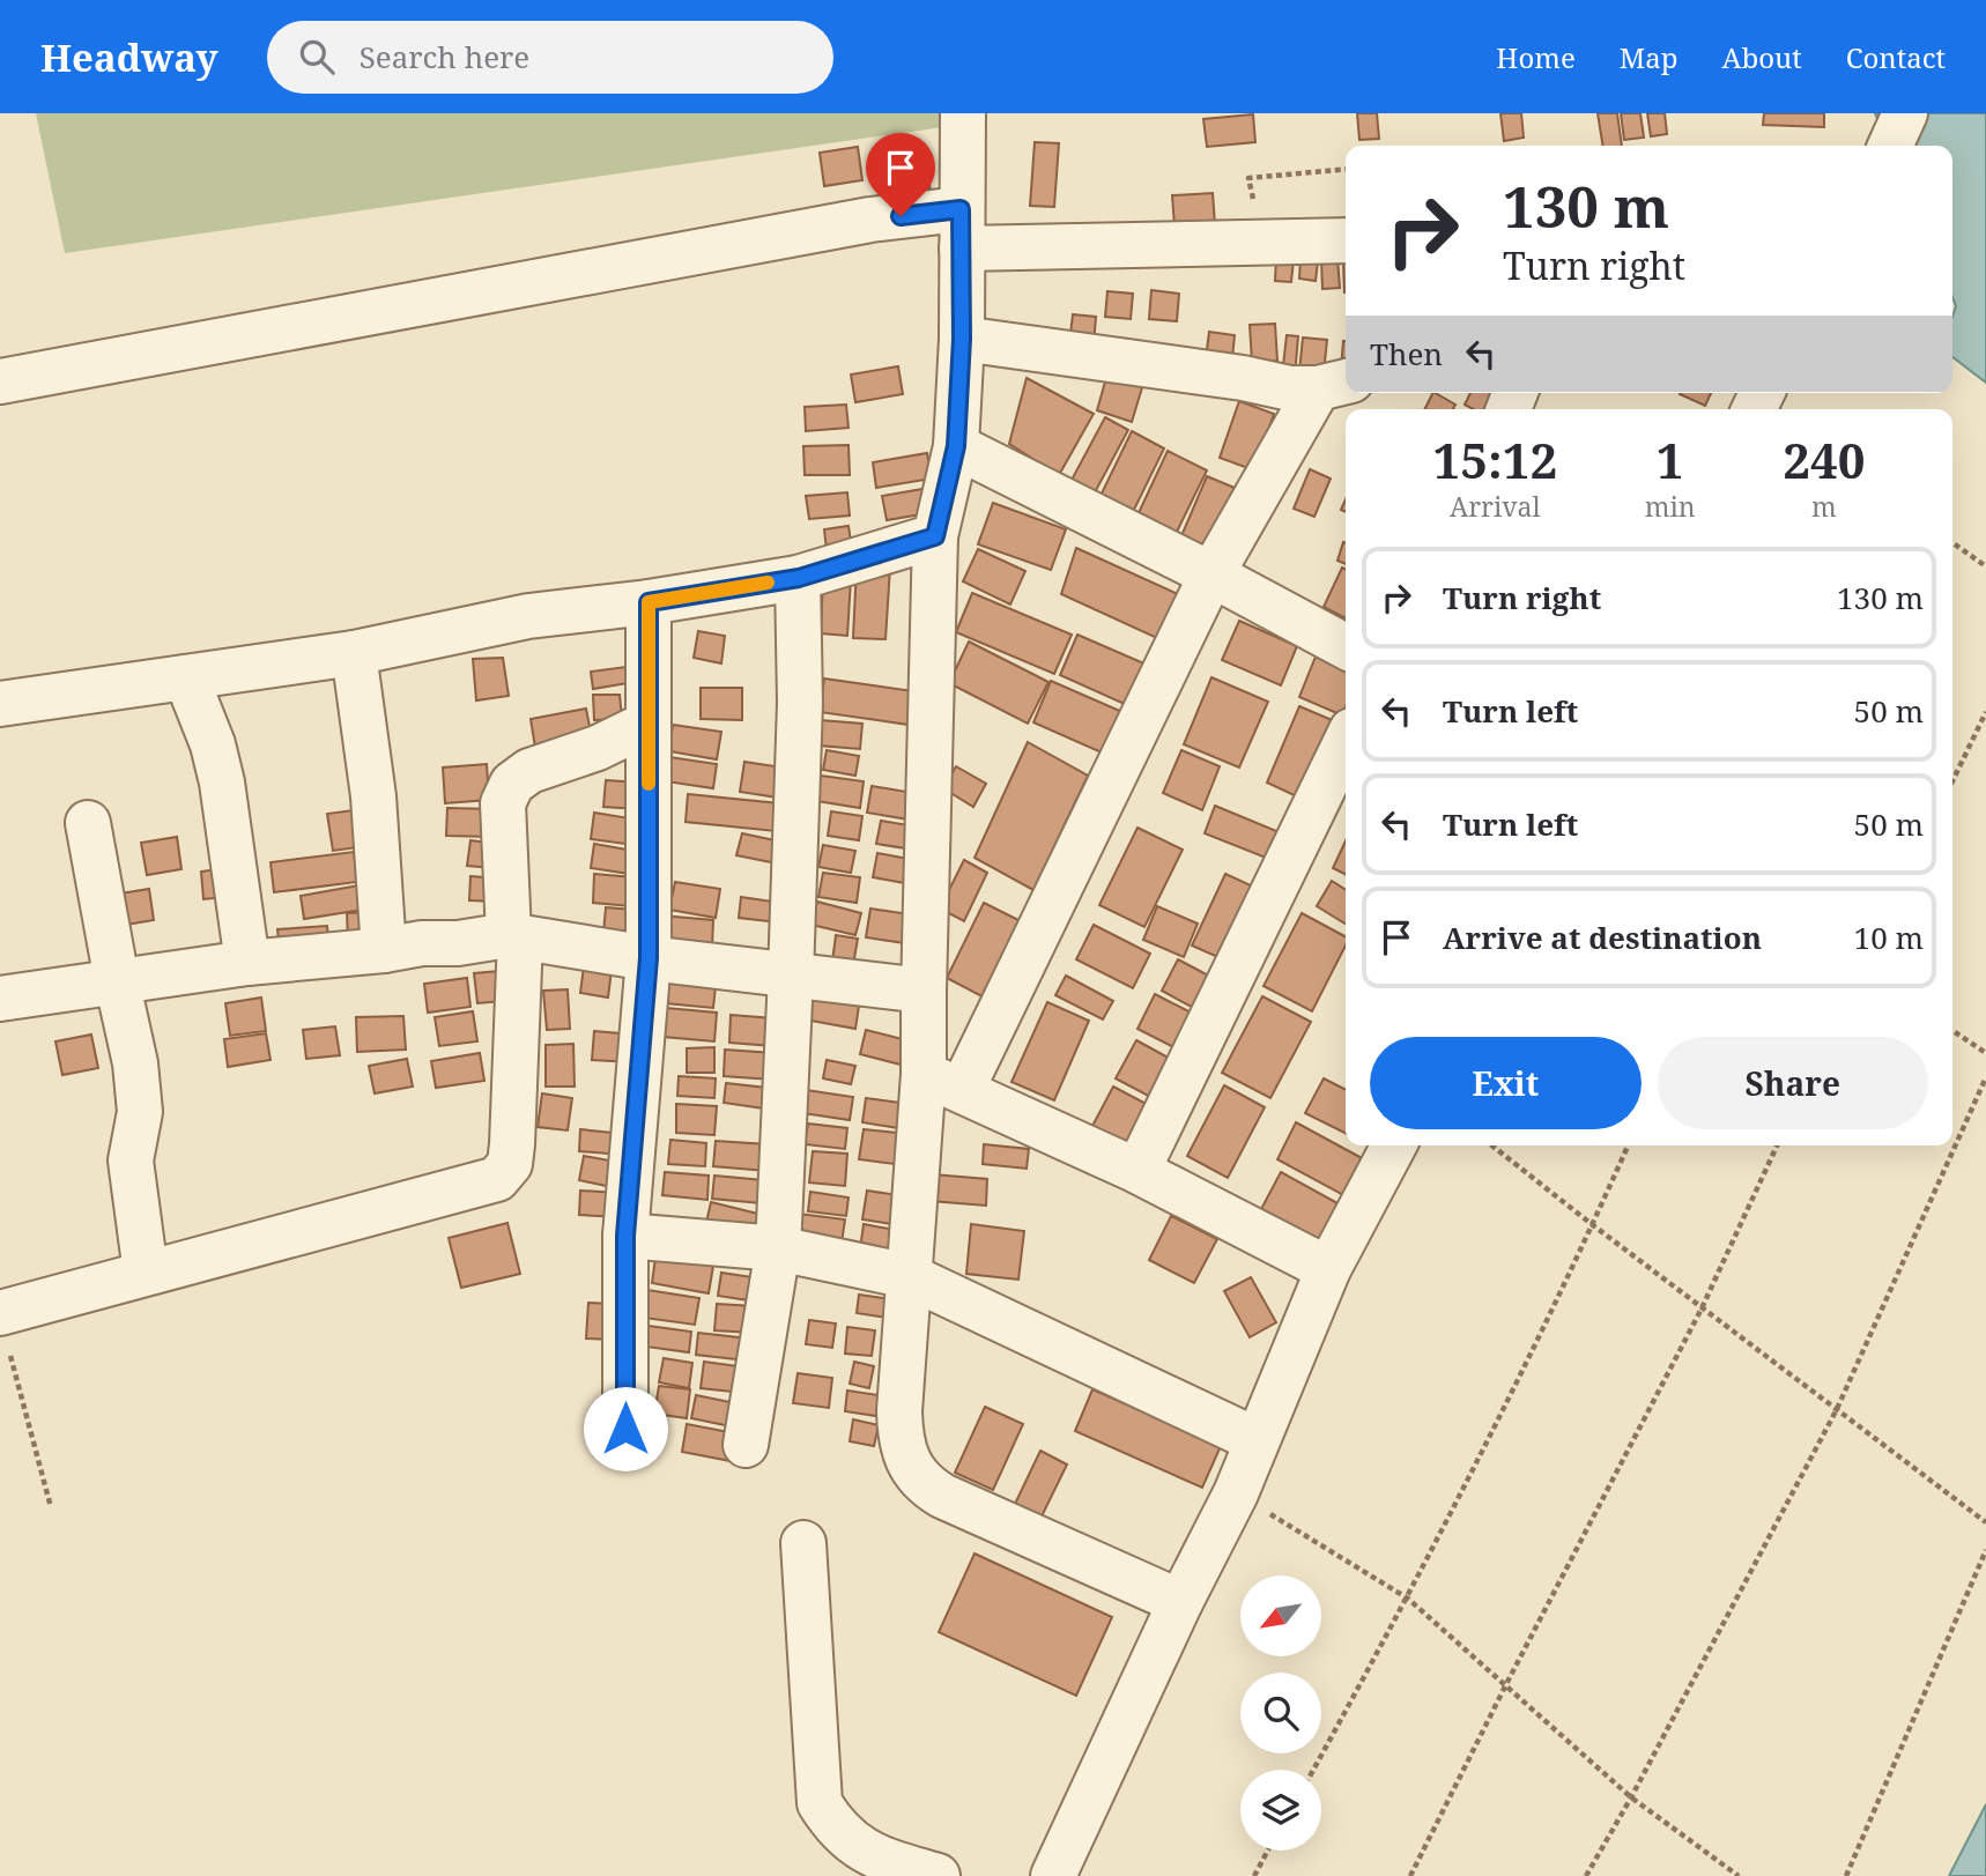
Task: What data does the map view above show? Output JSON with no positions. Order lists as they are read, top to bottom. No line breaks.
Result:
{"north":"bottom left","page":{"header":"Headway","search":"Search here","nav":["Home","Map","About","Contact"],"turn":["130 m","Turn right"],"then":"Then","eta":["15:12","Arrival","1","min","240","m"],"list":[{"name":"Turn right","value":"130 m"},{"name":"Turn left","value":"50 m"},{"name":"Turn left","value":"50 m"},{"name":"Arrive at destination","value":"10 m"}],"buttons":["Exit","Share"]}}
